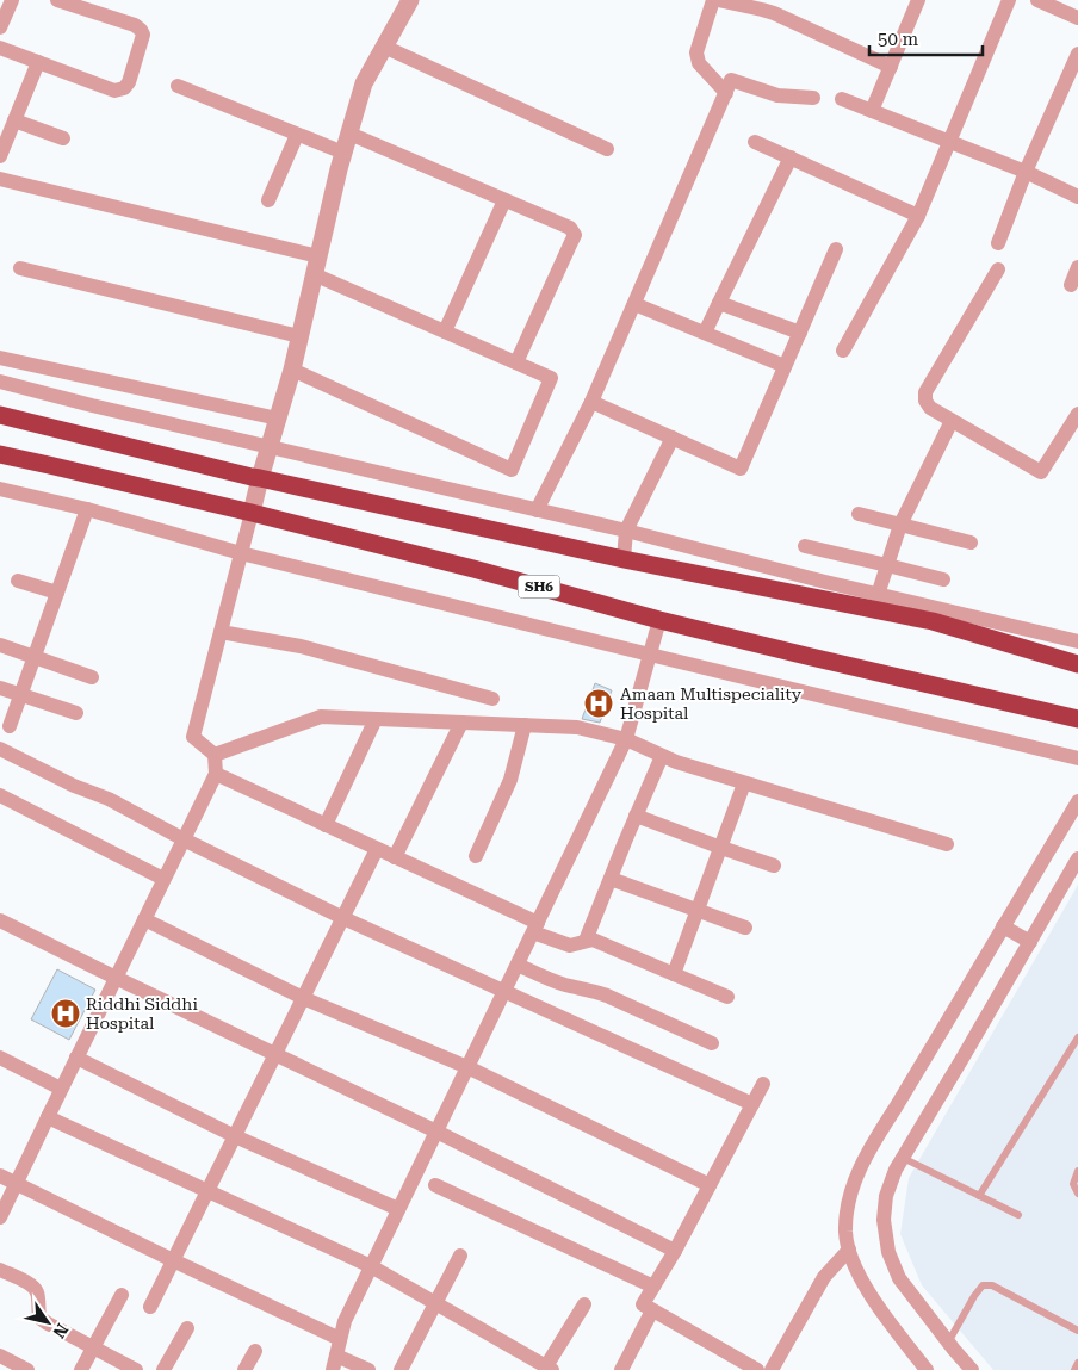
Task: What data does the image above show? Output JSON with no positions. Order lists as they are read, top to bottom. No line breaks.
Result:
{"streets":{"highway":["SH6"]},"places":{"hospital":["Amaan Multispeciality Hospital","Riddhi Siddhi Hospital"]},"scale_bar":"50 m","north":"bottom right"}
